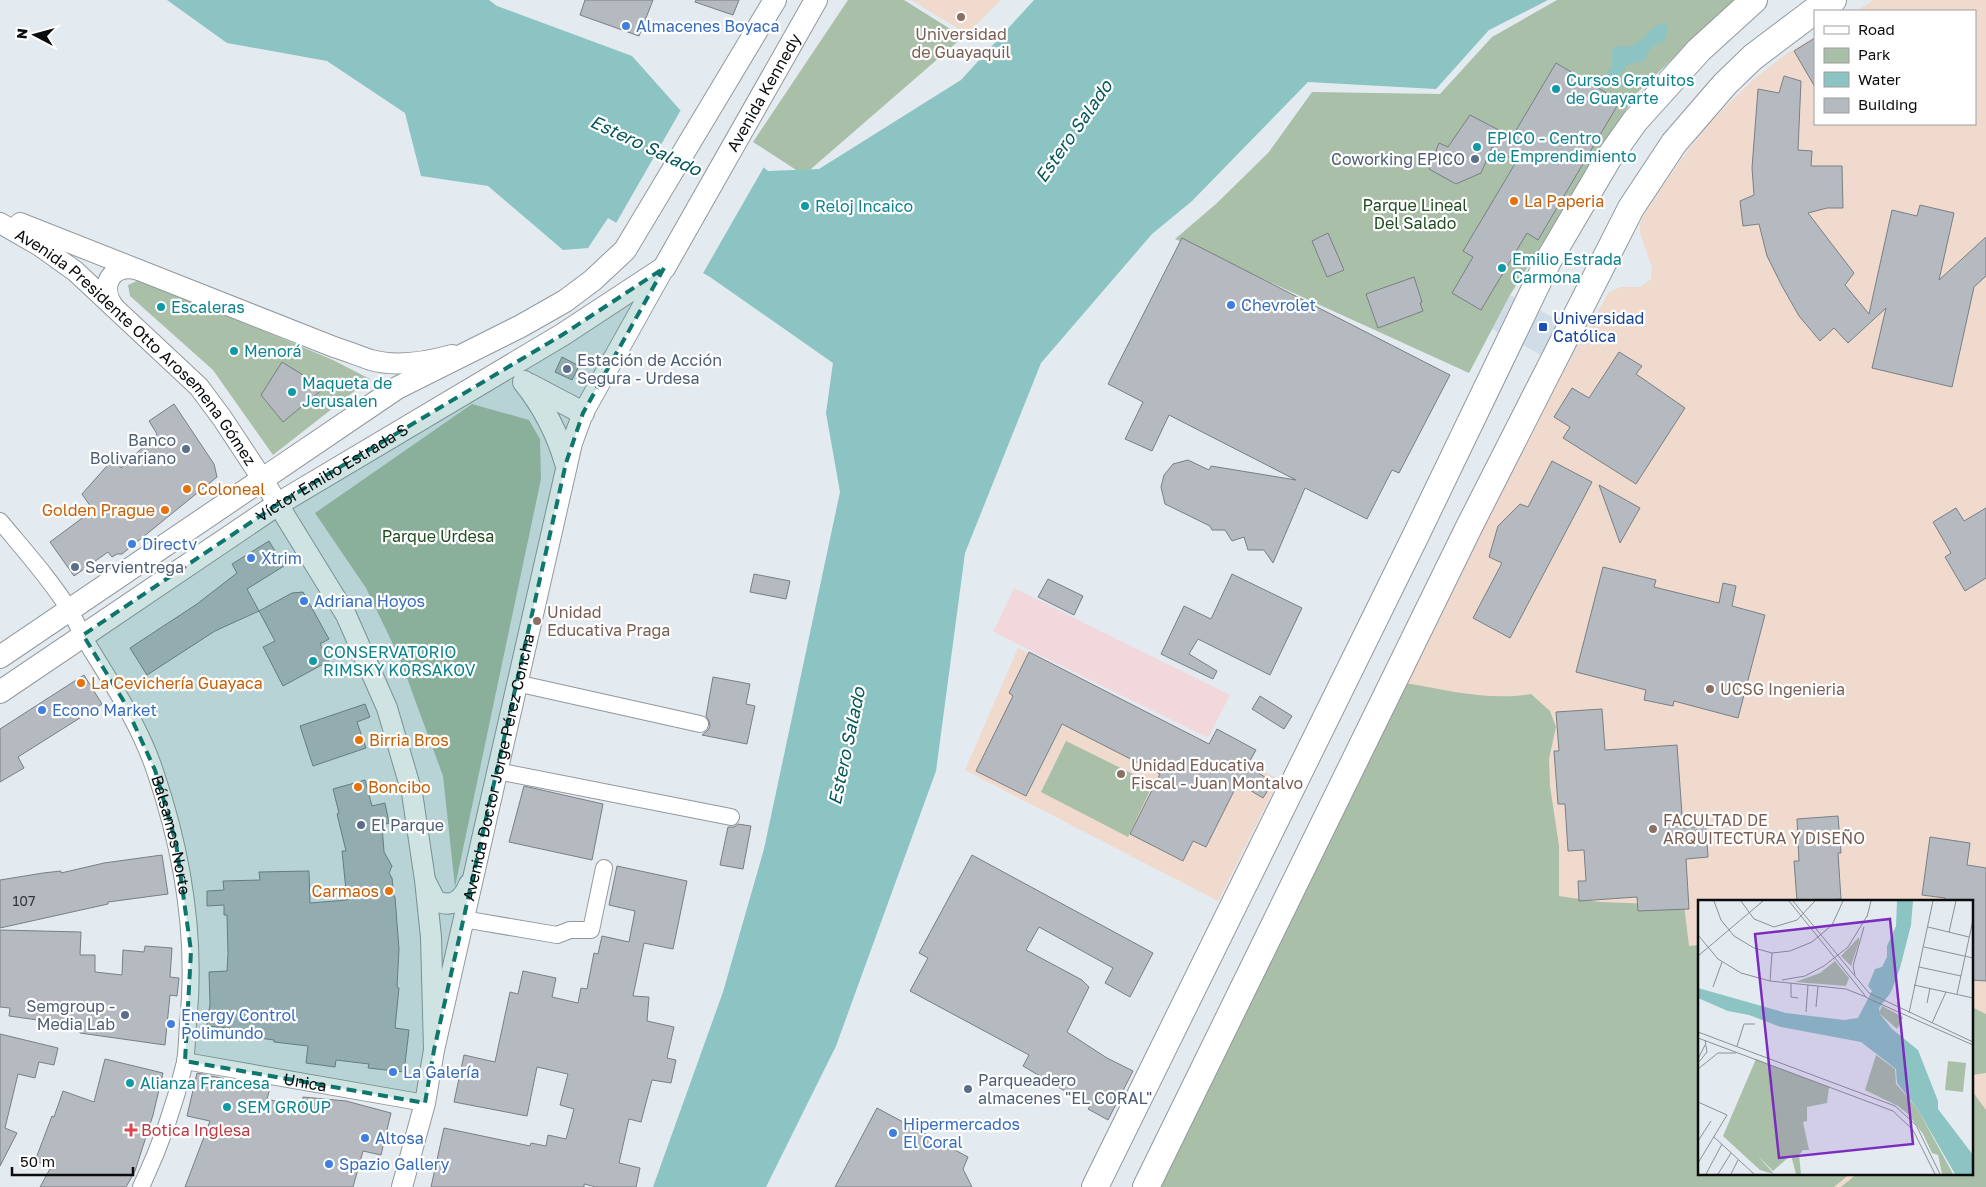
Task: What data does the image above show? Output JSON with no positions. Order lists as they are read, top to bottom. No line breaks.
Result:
{"streets":{"main road":["Avenida Kennedy","Víctor Emilio Estrada S"],"street":["Avenida Presidente Otto Arosemena Gómez","Avenida Doctor Jorge Pérez Concha","Bálsamos Norte","Unica"]},"crossings":[["Avenida Kennedy","Víctor Emilio Estrada S"],["Avenida Kennedy","Avenida Doctor Jorge Pérez Concha"],["Avenida Presidente Otto Arosemena Gómez","Víctor Emilio Estrada S"],["Avenida Presidente Otto Arosemena Gómez","Avenida Doctor Jorge Pérez Concha"],["Víctor Emilio Estrada S","Avenida Doctor Jorge Pérez Concha"],["Víctor Emilio Estrada S","Bálsamos Norte"],["Avenida Doctor Jorge Pérez Concha","Unica"],["Bálsamos Norte","Unica"]],"water":["Estero Salado"],"parks":["Parque Lineal Del Salado","Parque Urdesa"],"places":{"other":["Universidad de Guayaquil","Almacenes Boyaca","Cursos Gratuitos de Guayarte","EPICO - Centro de Emprendimiento","Coworking EPICO","La Paperia","Reloj Incaico","Emilio Estrada Carmona","Chevrolet","Escaleras","Menorá","Estación de Acción Segura - Urdesa","Maqueta de Jerusalen","Banco Bolivariano","Coloneal","Golden Prague","Directv","Xtrim","Servientrega","Adriana Hoyos","Unidad Educativa Praga","CONSERVATORIO RIMSKY KORSAKOV","La Cevichería Guayaca","UCSG Ingenieria","Econo Market","Birria Bros","Unidad Educativa Fiscal - Juan Montalvo","Boncibo","El Parque","FACULTAD DE ARQUITECTURA Y DISEÑO","Carmaos","Semgroup - Media Lab","Energy Control Polimundo","La Galería","Alianza Francesa","Parqueadero almacenes \"EL CORAL\"","SEM GROUP","Hipermercados El Coral","Altosa","Spazio Gallery"],"transit":["Universidad Católica"],"health":["Botica Inglesa"]},"house_numbers":["107"],"legend":["Road","Park","Water","Building"],"scale_bar":"50 m","north":"left"}
